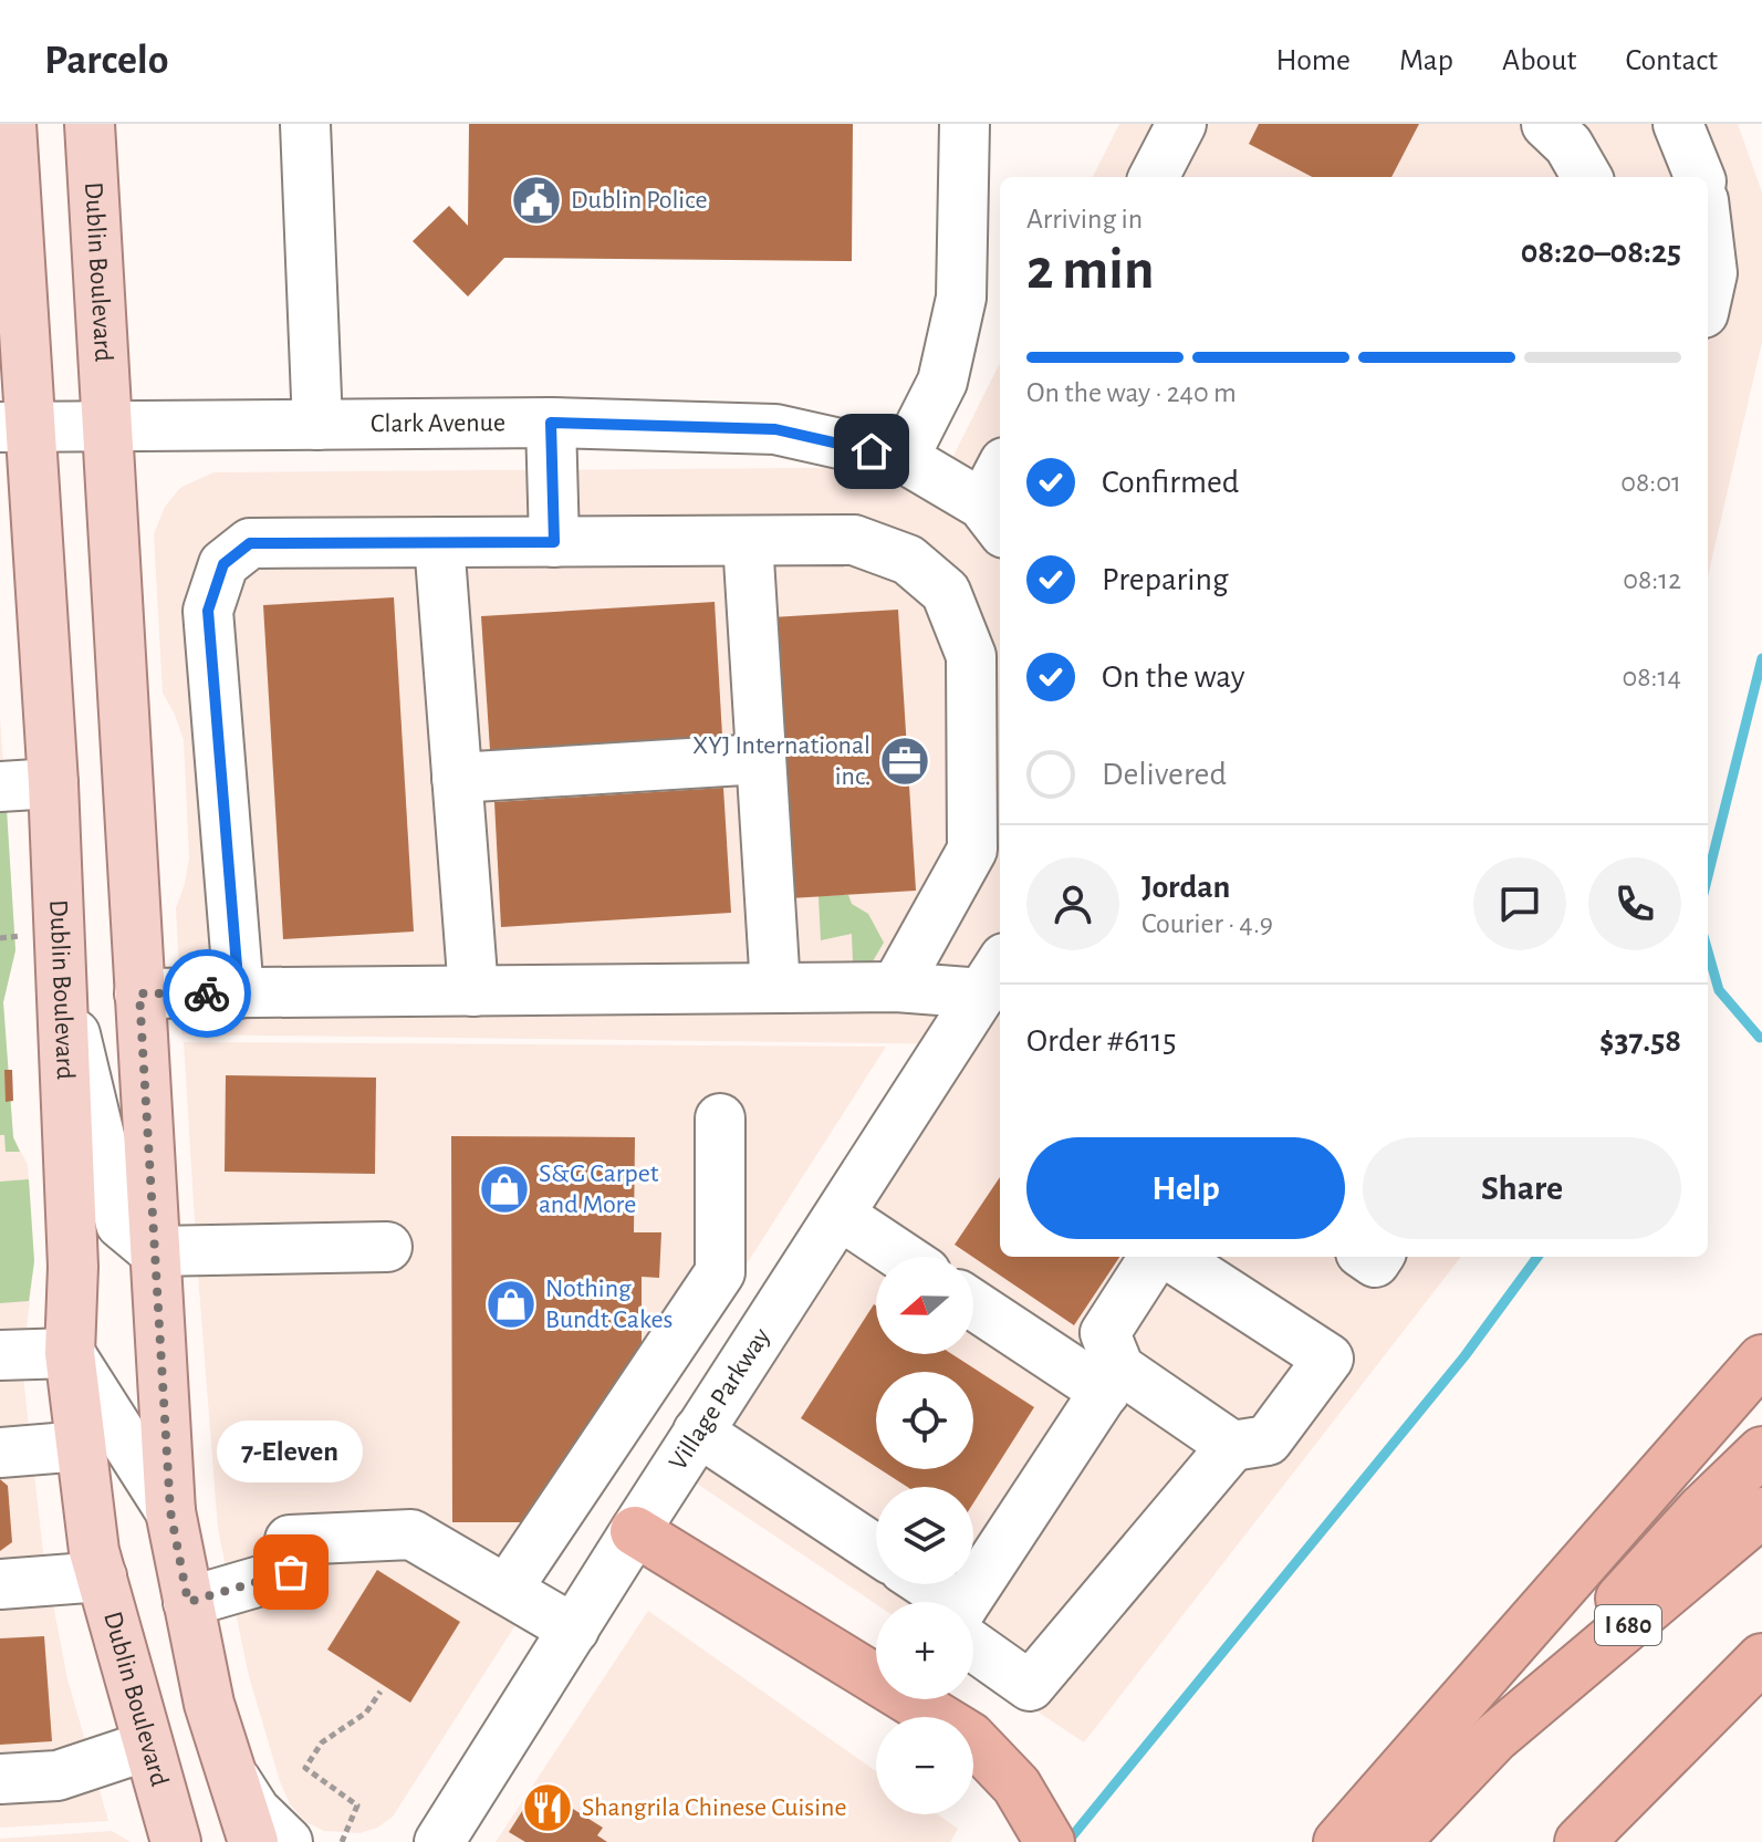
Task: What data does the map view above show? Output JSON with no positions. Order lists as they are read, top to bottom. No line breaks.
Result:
{"streets":{"highway":["I 680"],"main road":["Dublin Boulevard"],"street":["Clark Avenue","Village Parkway"]},"crossings":[["Dublin Boulevard","Clark Avenue"]],"places":{"public building":["Dublin Police"],"office":["XYJ International inc."],"shop":["S&G Carpet and More","Nothing Bundt Cakes"],"other":["7-Eleven"],"restaurant":["Shangrila Chinese Cuisine"]},"north":"left","page":{"header":"Parcelo","nav":["Home","Map","About","Contact"],"heading":["2 min","Arriving in","08:20–08:25"],"panel":["Jordan","Courier · 4.9","Order #6115","$37.58"],"bar":"On the way · 240 m","list":[["Confirmed","08:01"],["Preparing","08:12"],["On the way","08:14"],"Delivered"],"buttons":["Help","Share"],"map_buttons":["+","−"],"bubble":"7-Eleven"}}
